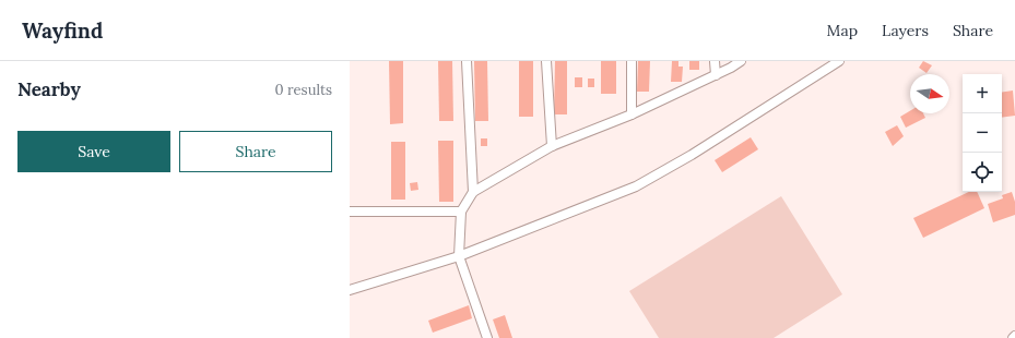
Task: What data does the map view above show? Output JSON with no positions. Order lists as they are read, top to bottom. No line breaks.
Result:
{"north":"right","page":{"header":"Wayfind","nav":["Map","Layers","Share"],"heading":["Nearby","0 results"],"map_buttons":["+","−"],"buttons":["Save","Share"]}}
